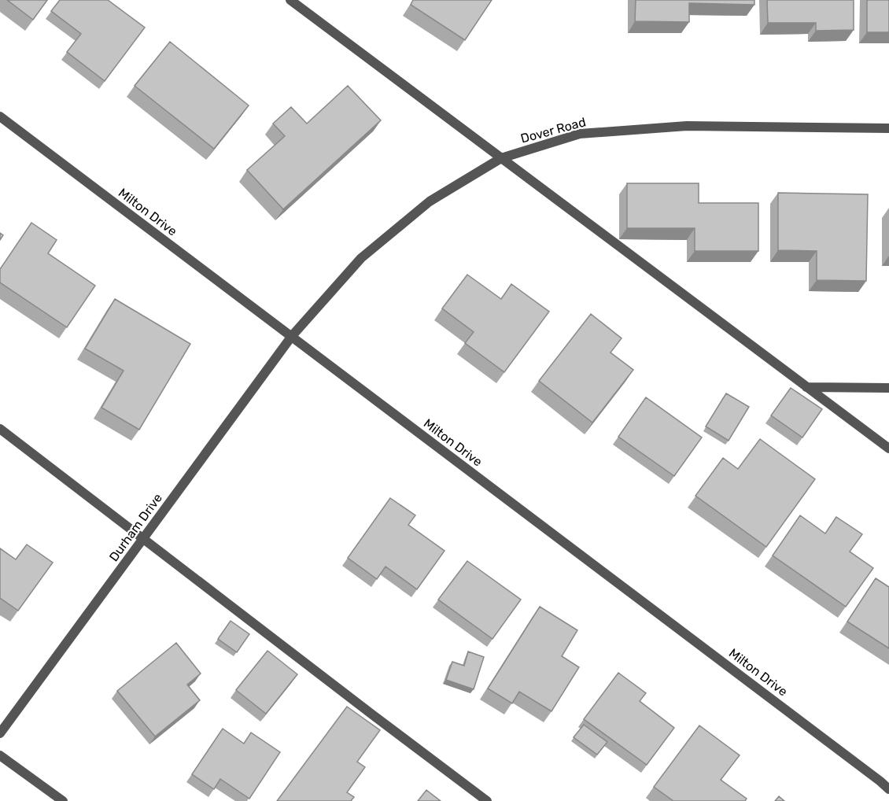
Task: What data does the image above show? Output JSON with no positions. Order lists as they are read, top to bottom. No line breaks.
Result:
{"streets":{"street":["Dover Road","Milton Drive","Durham Drive"]},"crossings":[["Dover Road","Milton Drive"],["Dover Road","Durham Drive"],["Milton Drive","Durham Drive"]]}
